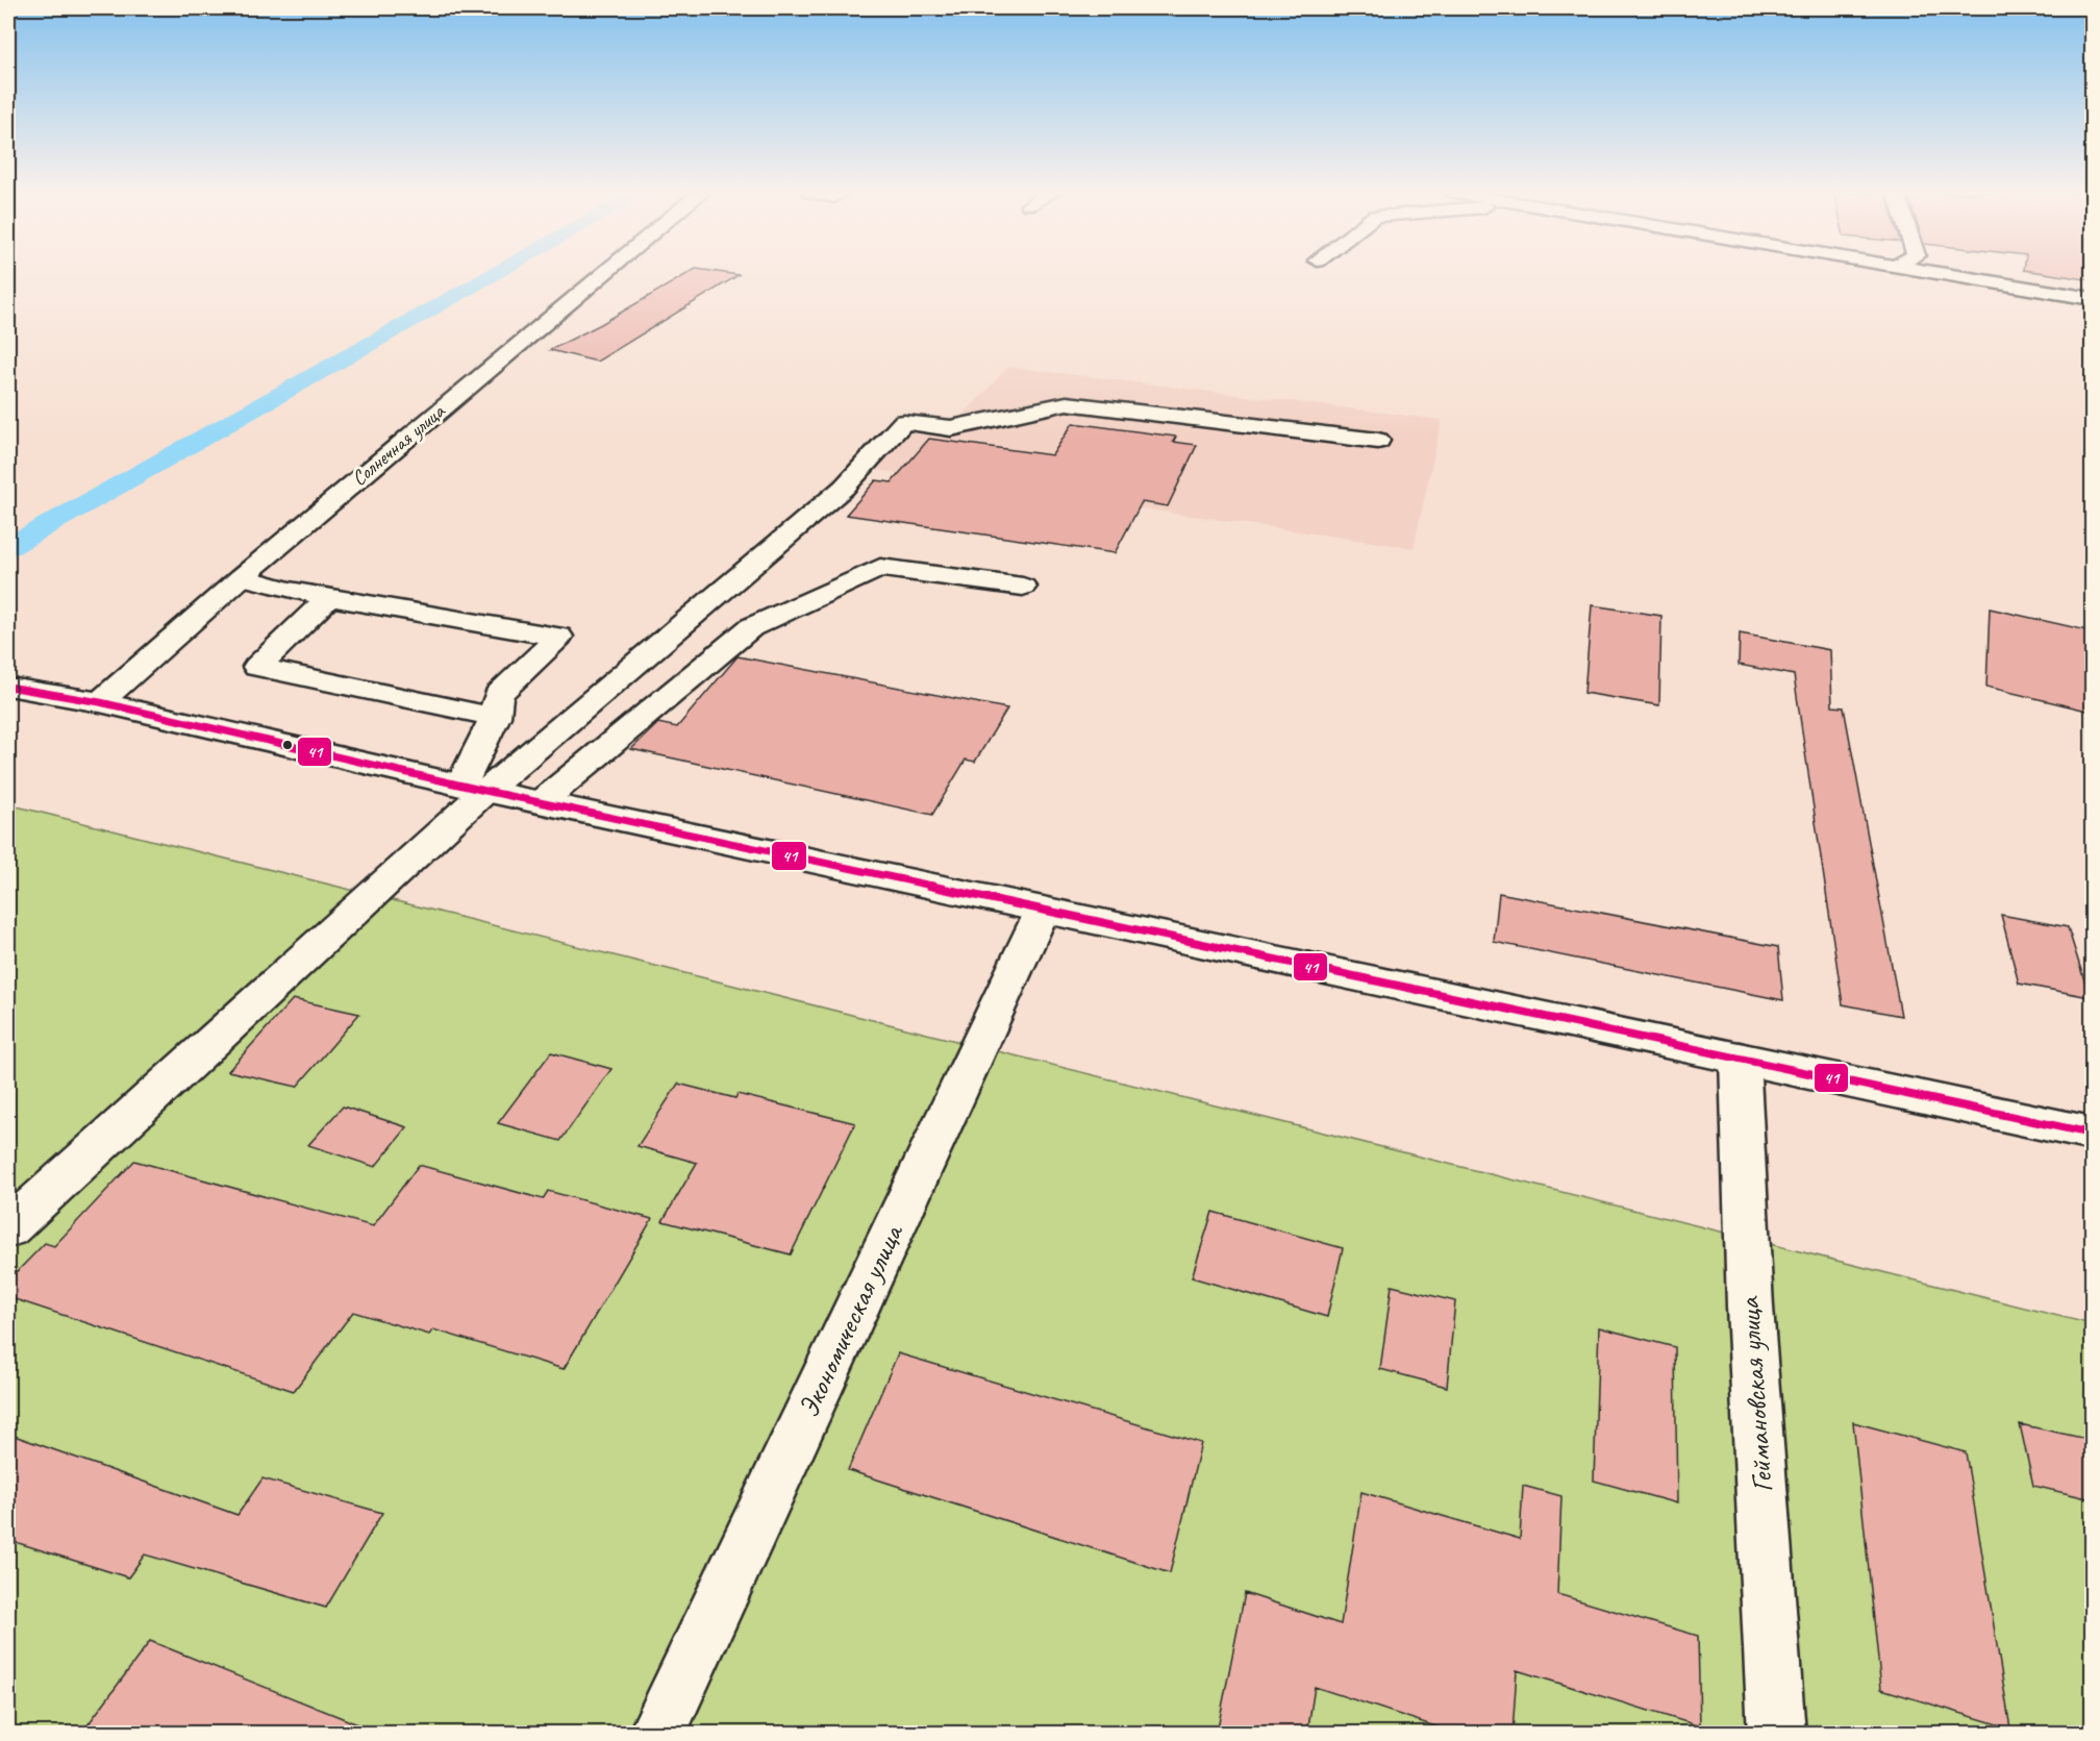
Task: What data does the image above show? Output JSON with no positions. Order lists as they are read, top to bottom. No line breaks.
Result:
{"streets":{"main road":["Солнечная улица","Экономическая улица","Геймановская улица"]},"lines":["transit line 41"]}
